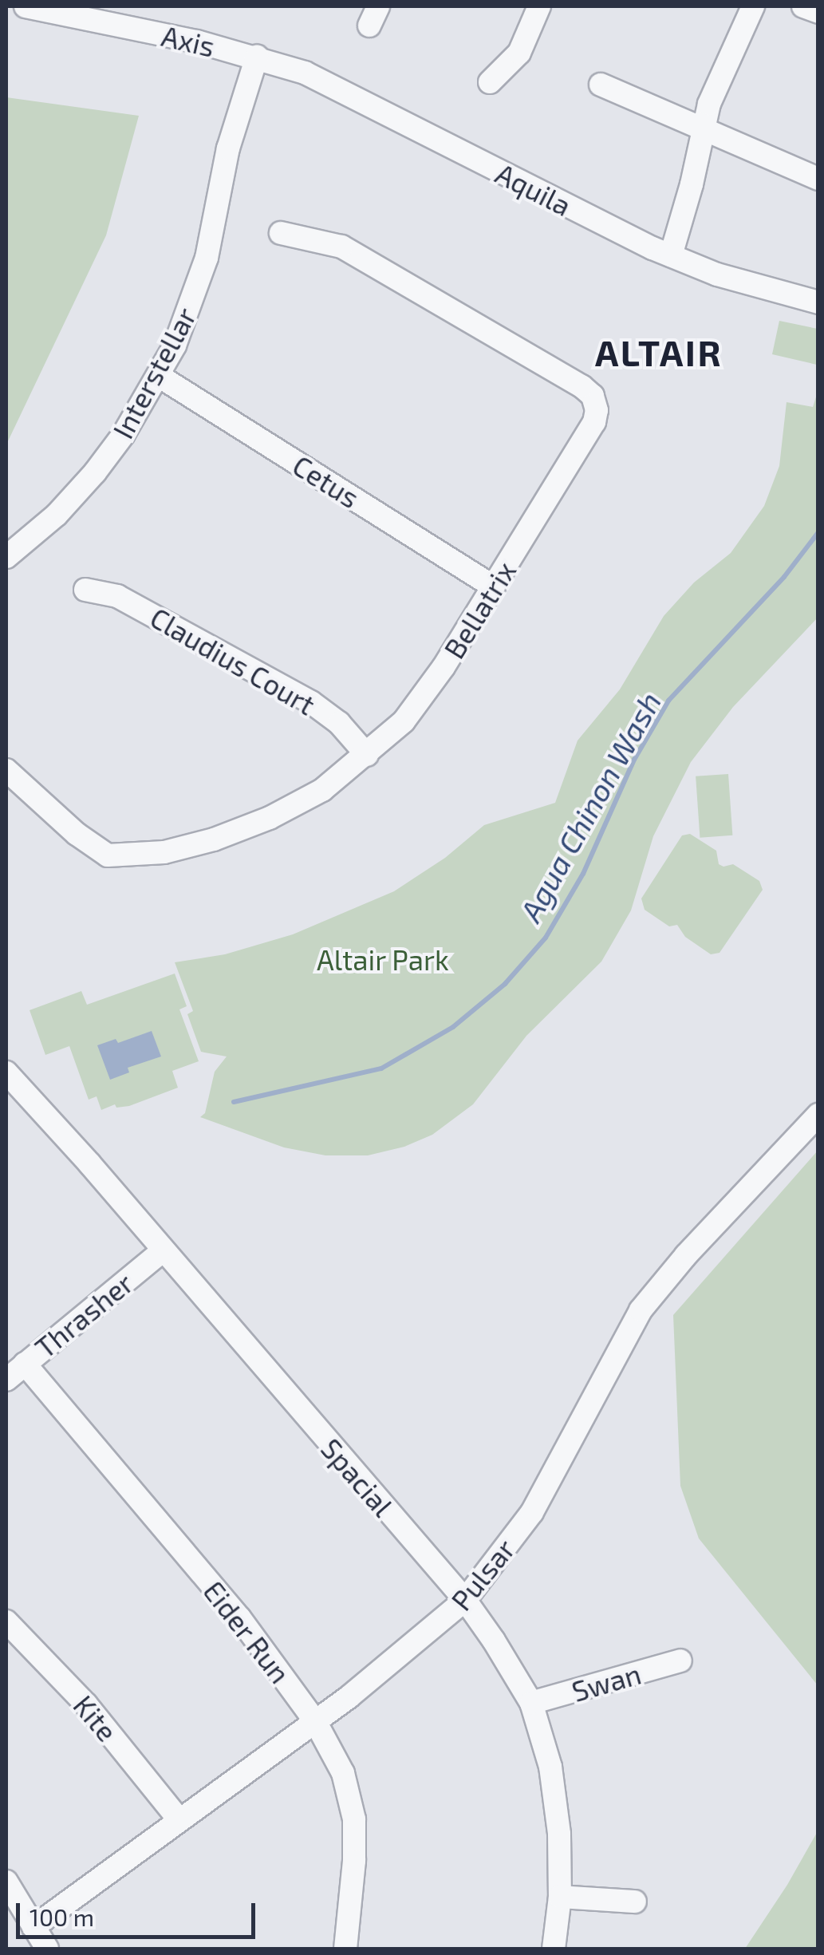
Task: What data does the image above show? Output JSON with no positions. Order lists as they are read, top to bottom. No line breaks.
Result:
{"streets":{"street":["Axis","Aquila","Interstellar","Cetus","Bellatrix","Claudius Court","Thrasher","Spacial","Pulsar","Eider Run","Swan","Kite"]},"crossings":[["Axis","Aquila"],["Axis","Interstellar"],["Aquila","Interstellar"],["Interstellar","Cetus"],["Cetus","Bellatrix"],["Bellatrix","Claudius Court"],["Thrasher","Spacial"],["Thrasher","Eider Run"],["Spacial","Pulsar"],["Spacial","Swan"],["Pulsar","Eider Run"],["Pulsar","Kite"]],"districts":["ALTAIR"],"water":["Agua Chinon Wash"],"parks":["Altair Park"],"scale_bar":"100 m"}
